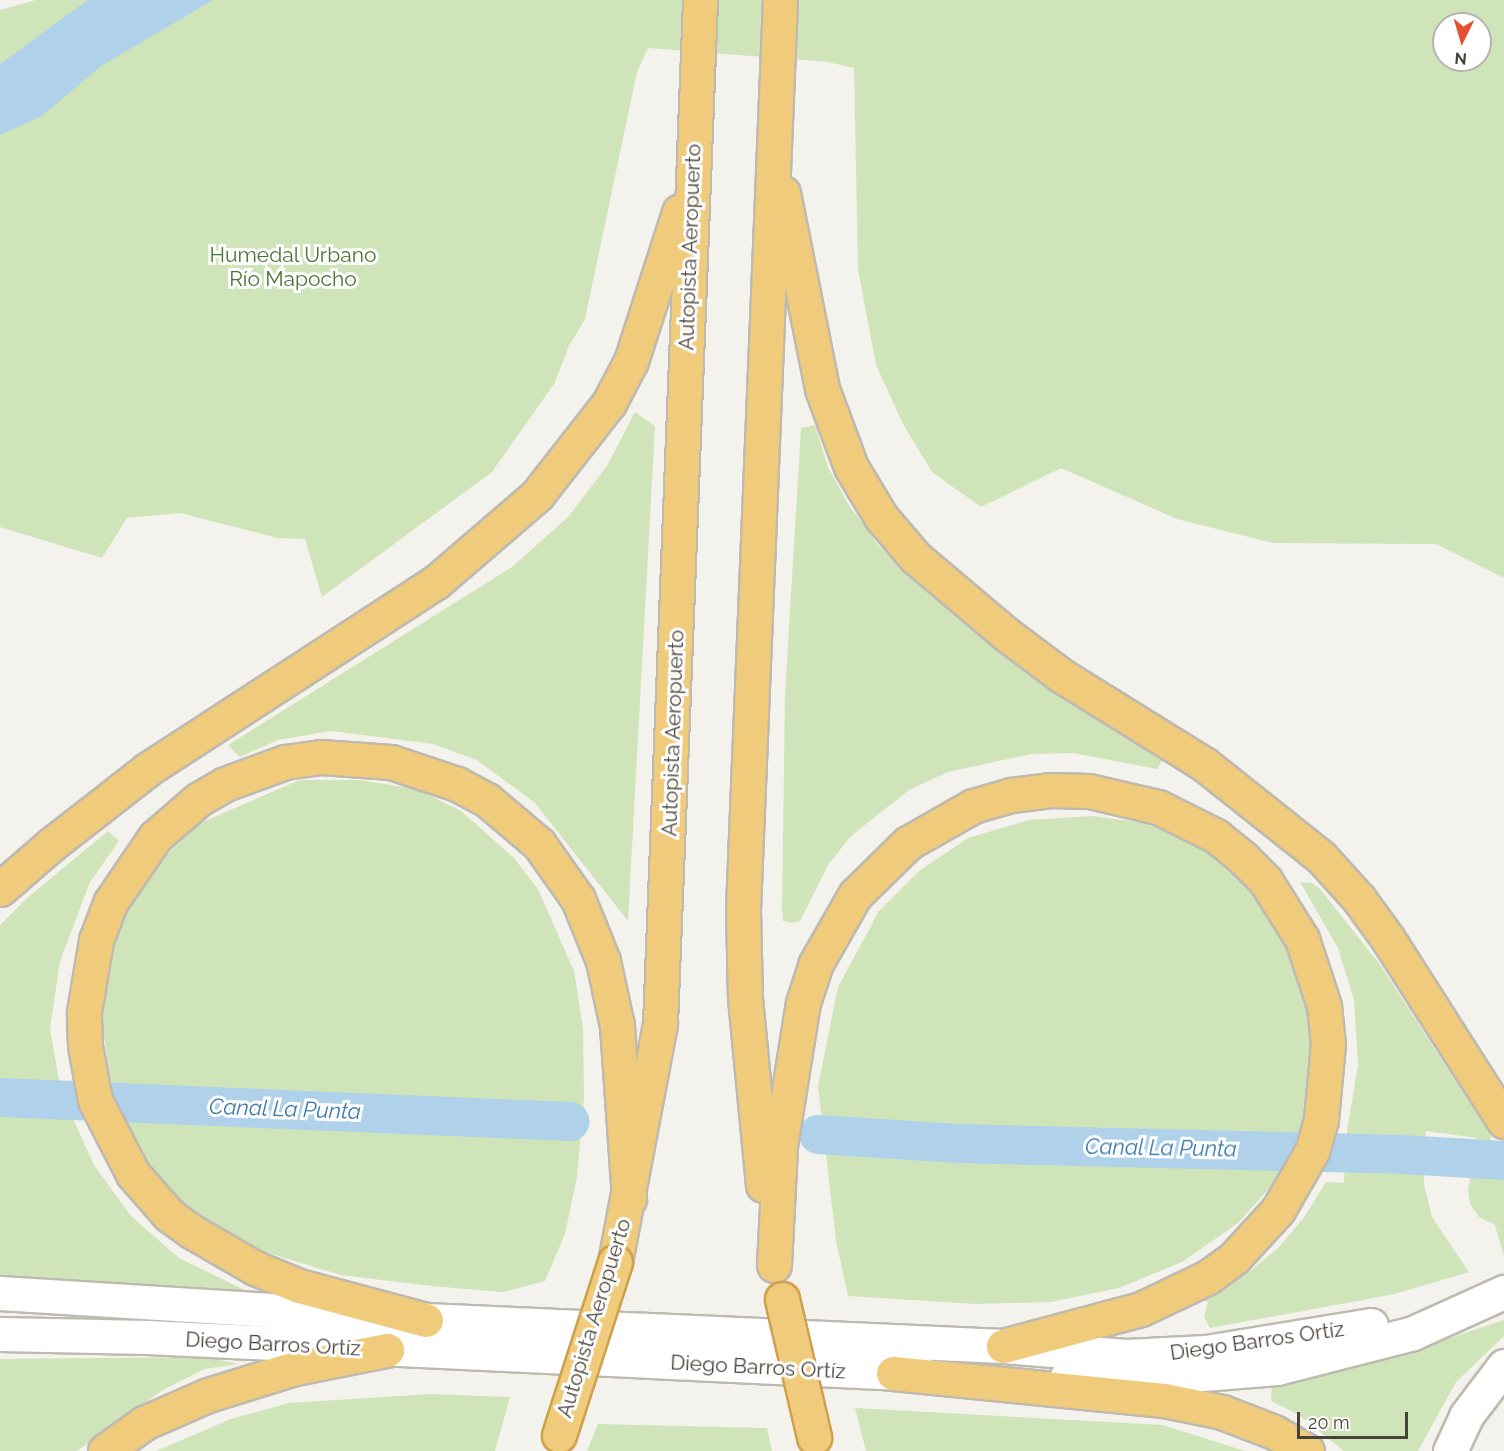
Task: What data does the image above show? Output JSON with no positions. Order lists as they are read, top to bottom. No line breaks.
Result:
{"streets":{"highway":["Autopista Aeropuerto"],"street":["Diego Barros Ortíz"]},"water":["Canal La Punta"],"parks":["Humedal Urbano Río Mapocho"],"scale_bar":"20 m","north":"bottom"}
